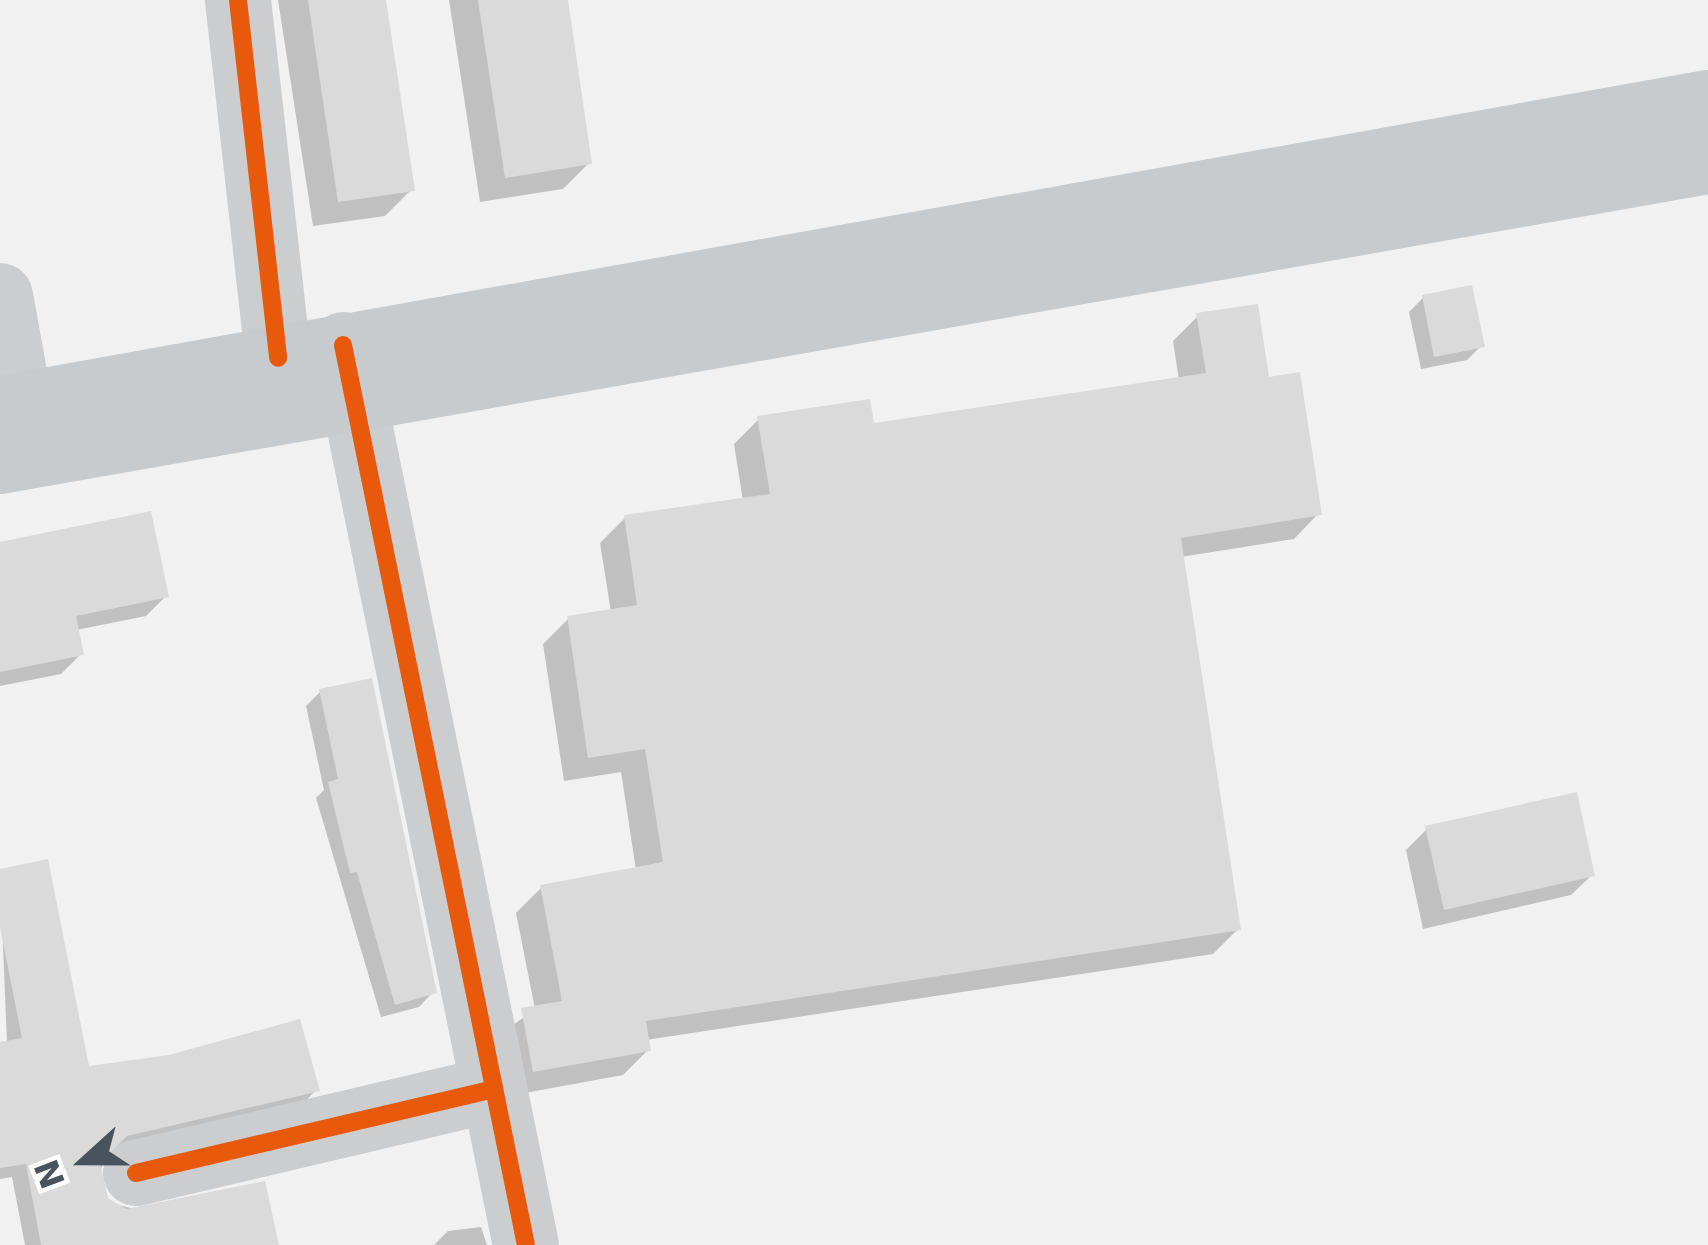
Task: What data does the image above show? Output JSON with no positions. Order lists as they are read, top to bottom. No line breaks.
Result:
{"north":"left"}
